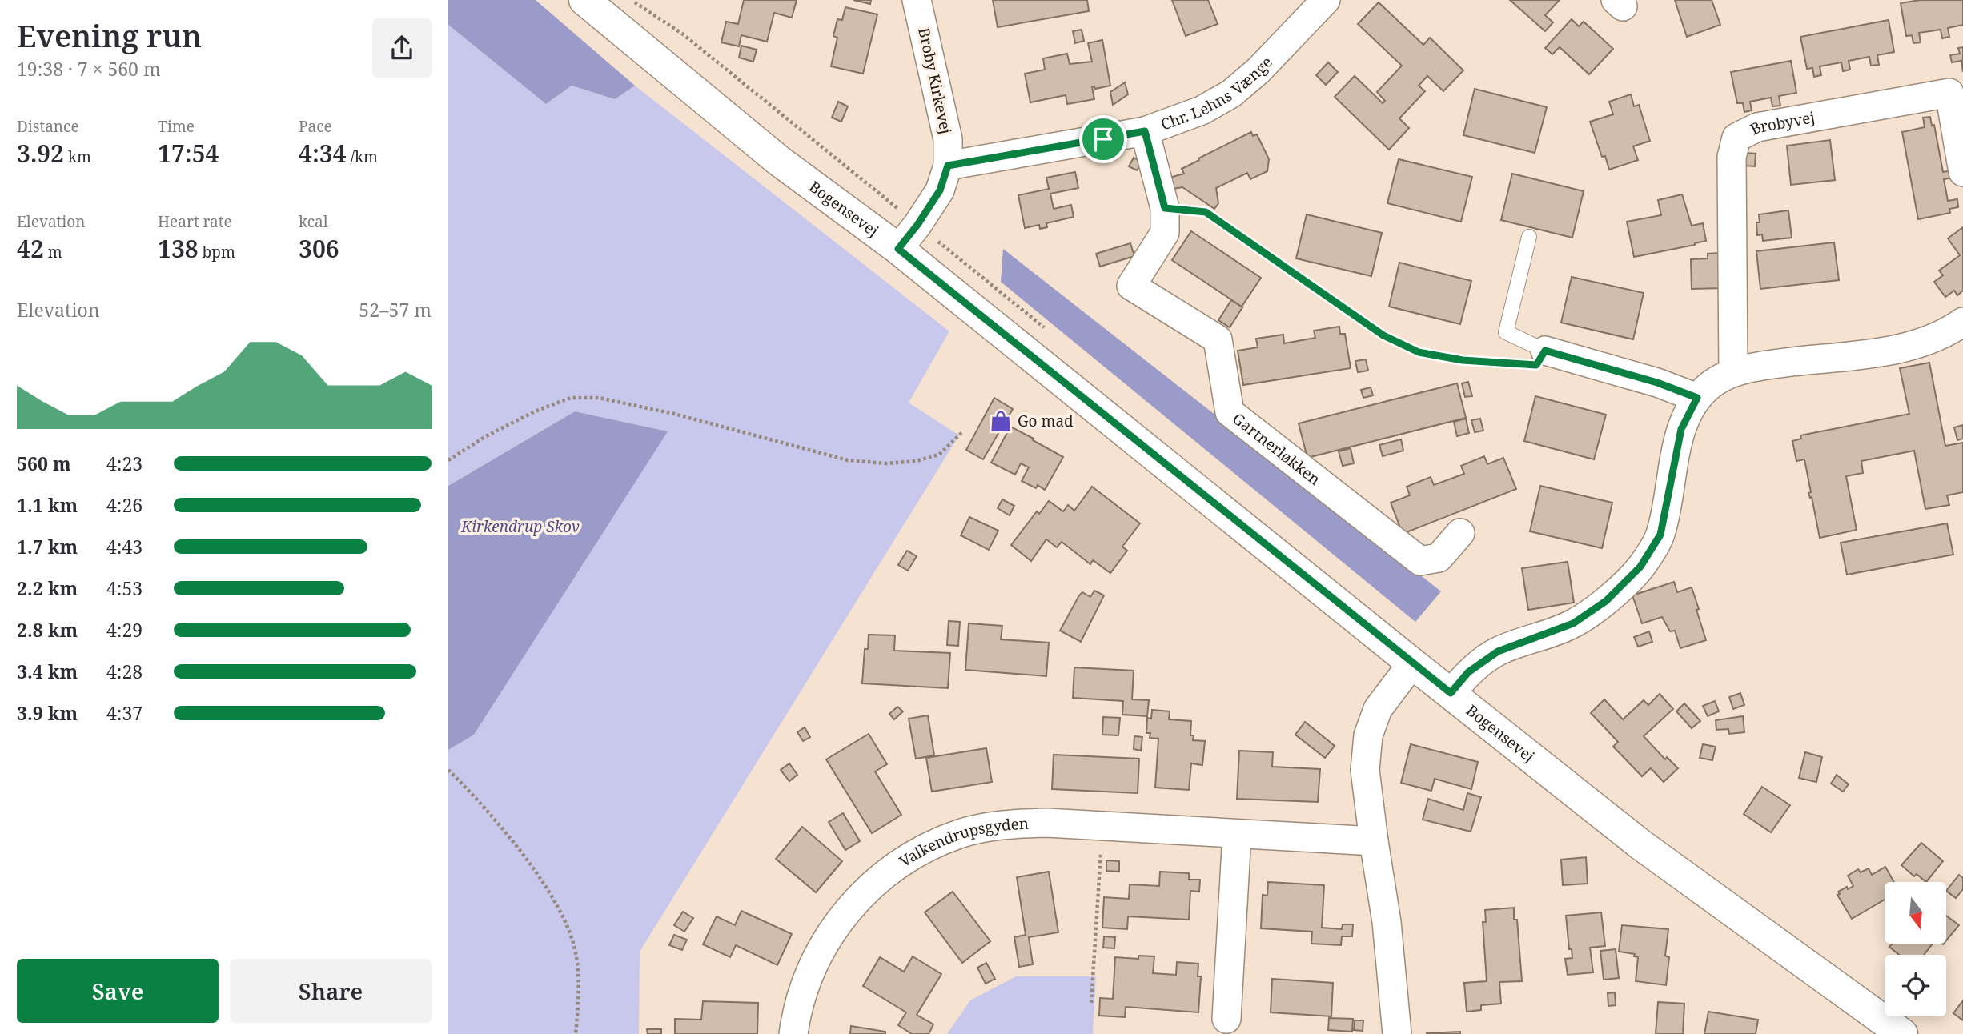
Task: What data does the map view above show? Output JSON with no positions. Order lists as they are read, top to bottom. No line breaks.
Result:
{"streets":{"main road":["Bogensevej"],"street":["Broby Kirkevej","Chr. Lehns Vænge","Brobyvej","Gartnerløkken","Valkendrupsgyden"]},"crossings":[["Broby Kirkevej","Chr. Lehns Vænge"],["Broby Kirkevej","Bogensevej"],["Chr. Lehns Vænge","Gartnerløkken"]],"parks":["Kirkendrup Skov"],"places":{"shop":["Go mad"]},"north":"bottom","page":{"heading":["Evening run","19:38 · 7 × 560 m"],"stats":[["Distance","3.92 km"],["Time","17:54"],["Pace","4:34 /km"],["Elevation","42 m"],["Heart rate","138 bpm"],["kcal","306"]],"chart":["Elevation","52–57 m"],"list":[{"name":"560 m","note":"4:23"},{"name":"1.1 km","note":"4:26"},{"name":"1.7 km","note":"4:43"},{"name":"2.2 km","note":"4:53"},{"name":"2.8 km","note":"4:29"},{"name":"3.4 km","note":"4:28"},{"name":"3.9 km","note":"4:37"}],"buttons":["Save","Share"]}}
